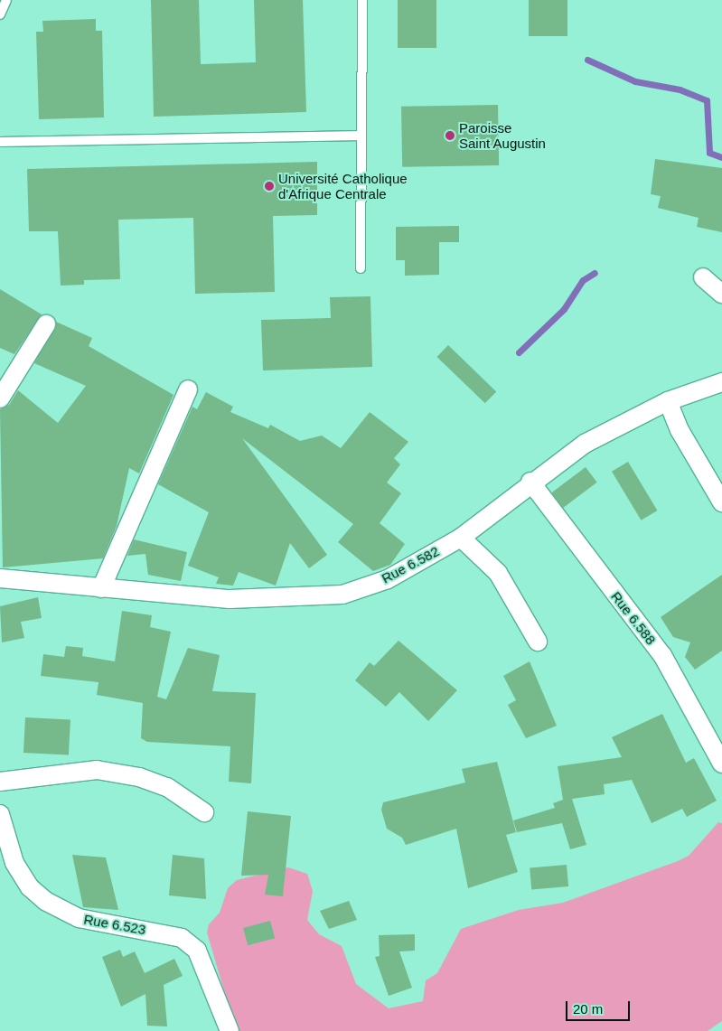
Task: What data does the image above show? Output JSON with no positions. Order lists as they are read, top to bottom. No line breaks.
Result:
{"streets":{"street":["Rue 6.582","Rue 6.588","Rue 6.523"]},"crossings":[["Rue 6.582","Rue 6.588"]],"places":["Paroisse Saint Augustin","Université Catholique d'Afrique Centrale"],"scale_bar":"20 m"}
